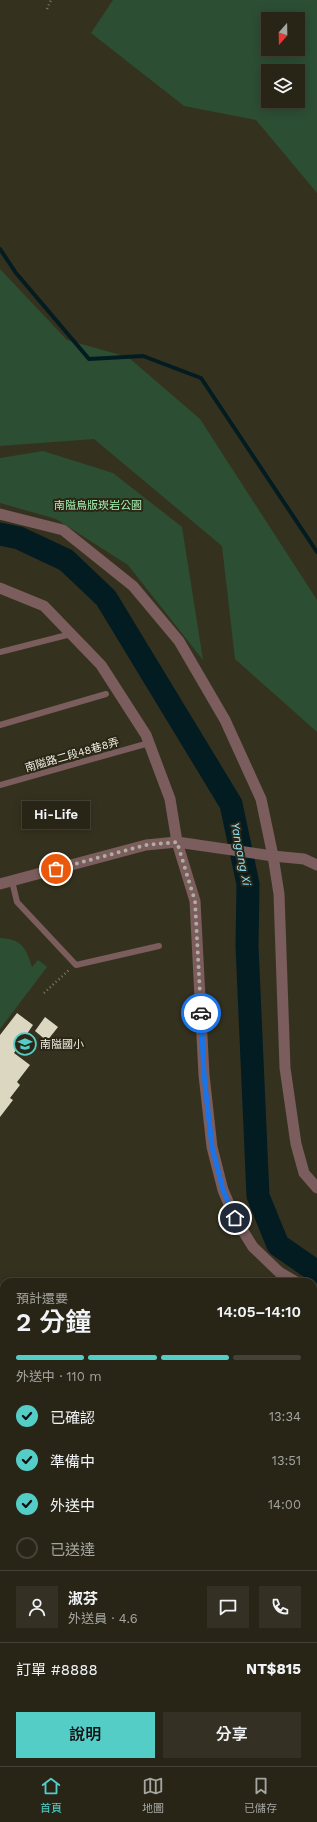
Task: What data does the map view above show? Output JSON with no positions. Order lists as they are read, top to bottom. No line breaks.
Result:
{"streets":{"lane":["南隘路二段48巷8弄"]},"water":["Yangang Xi"],"parks":["南隘烏版崁岩公園"],"places":{"other":["Hi-Life"],"school or university":["南隘國小"]},"north":"bottom","page":{"bubble":"Hi-Life","heading":["2 分鐘","預計還要","14:05–14:10"],"panel":["淑芬","外送員 · 4.6","訂單 #8888","NT$815"],"bar":"外送中 · 110 m","list":[["已確認","13:34"],["準備中","13:51"],["外送中","14:00"],"已送達"],"buttons":["說明","分享"],"tabs":["首頁","地圖","已儲存"]}}
